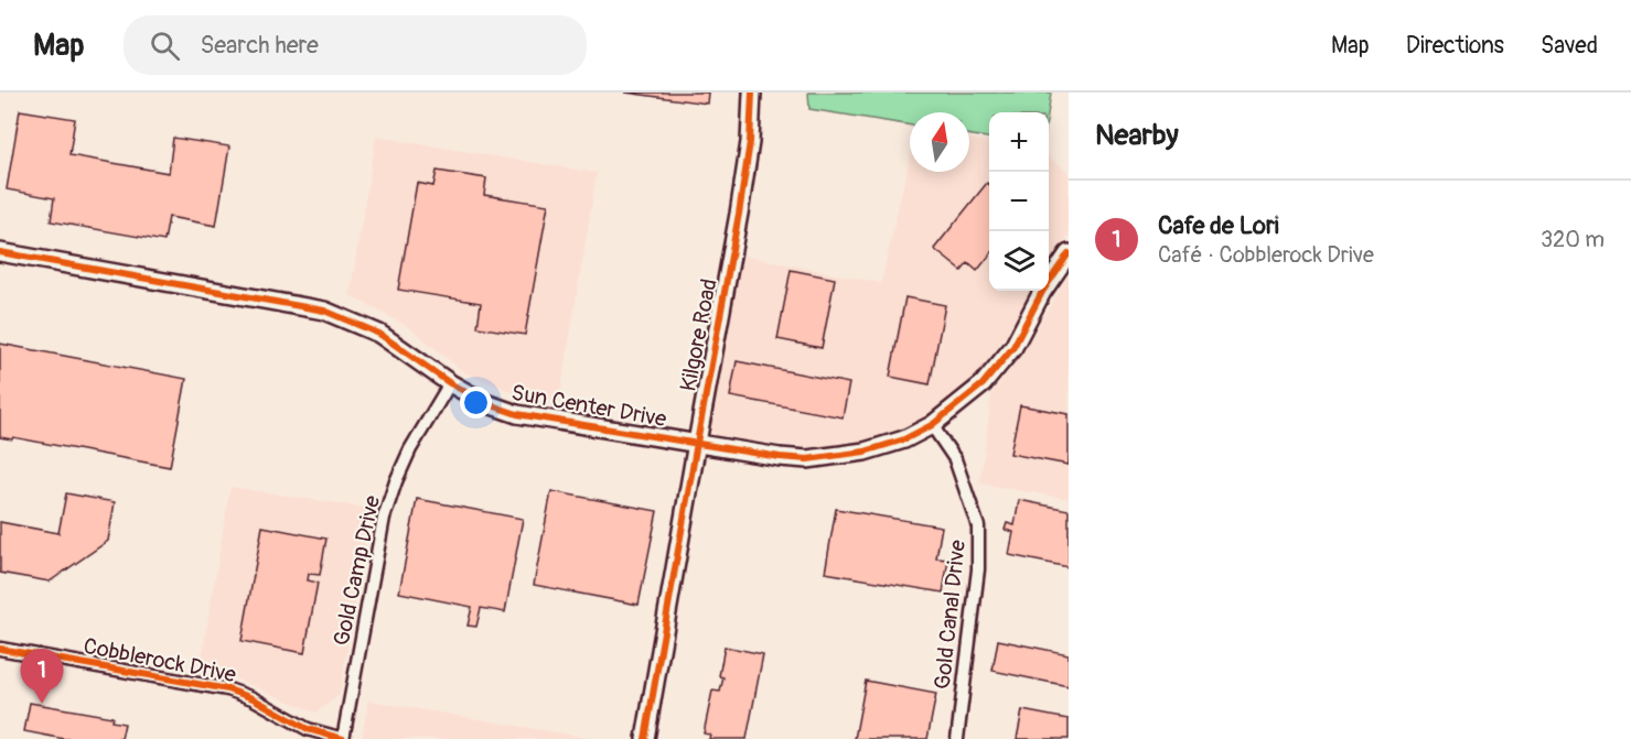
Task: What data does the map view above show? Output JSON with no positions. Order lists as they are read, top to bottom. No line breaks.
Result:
{"streets":{"street":["Kilgore Road","Sun Center Drive","Gold Camp Drive","Gold Canal Drive","Cobblerock Drive"]},"crossings":[["Kilgore Road","Sun Center Drive"],["Sun Center Drive","Gold Camp Drive"],["Sun Center Drive","Gold Canal Drive"],["Gold Camp Drive","Cobblerock Drive"]],"north":"top","page":{"header":"Map","search":"Search here","nav":["Map","Directions","Saved"],"heading":"Nearby","map_buttons":["+","−"],"list":[{"mark":"1","name":"Cafe de Lori","note":"Café · Cobblerock Drive","value":"320 m"}],"pins":"1"}}
